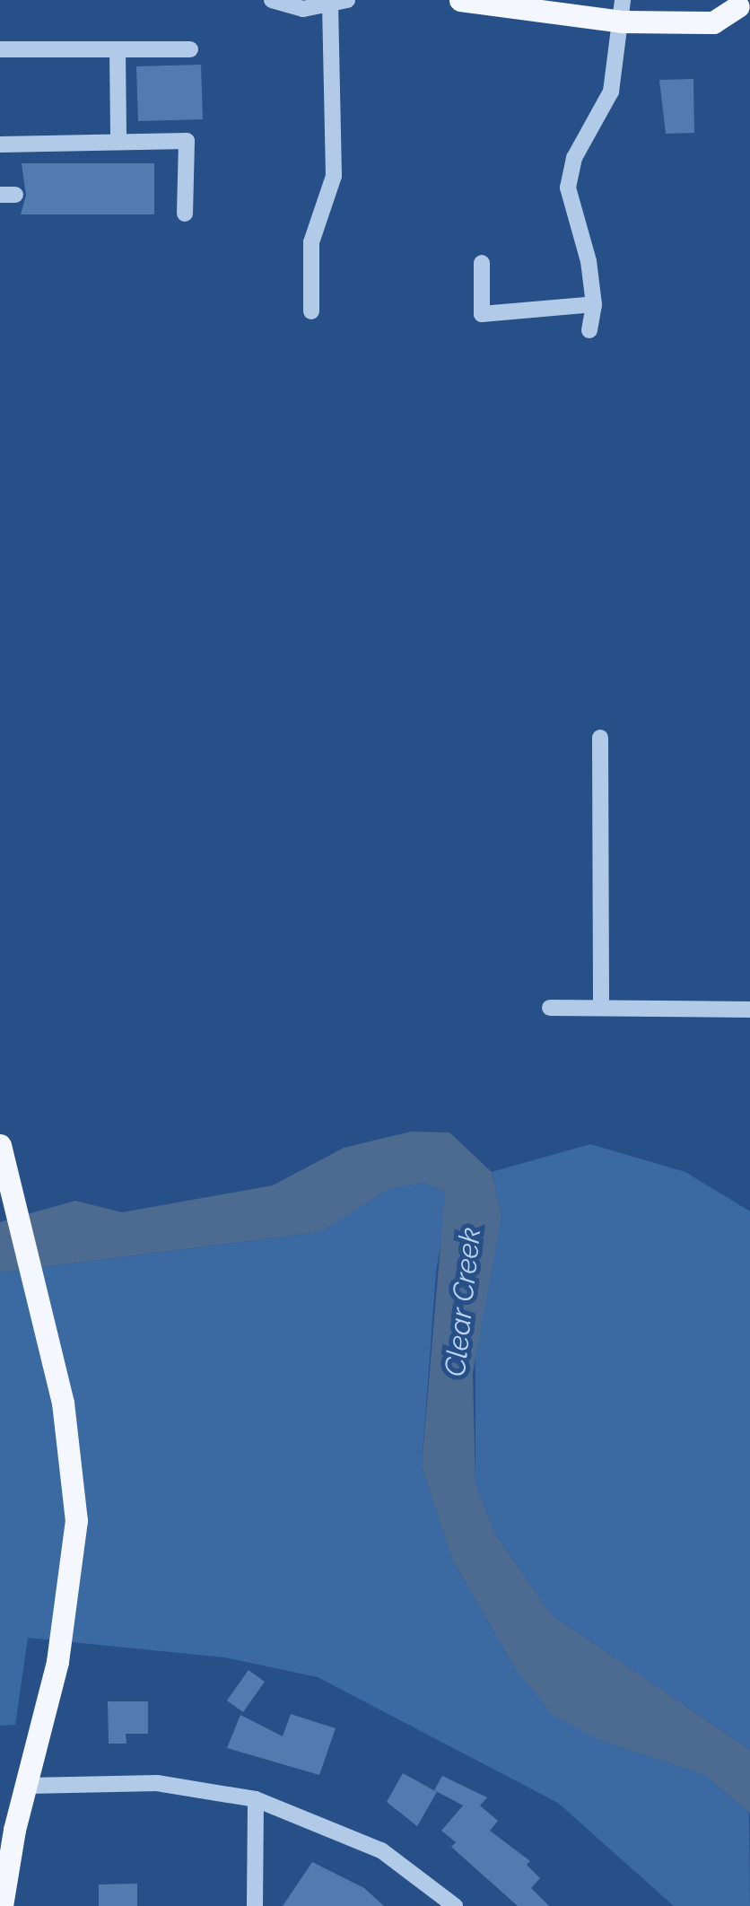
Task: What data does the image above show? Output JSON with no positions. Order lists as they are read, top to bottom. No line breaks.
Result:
{"water":["Clear Creek"]}
